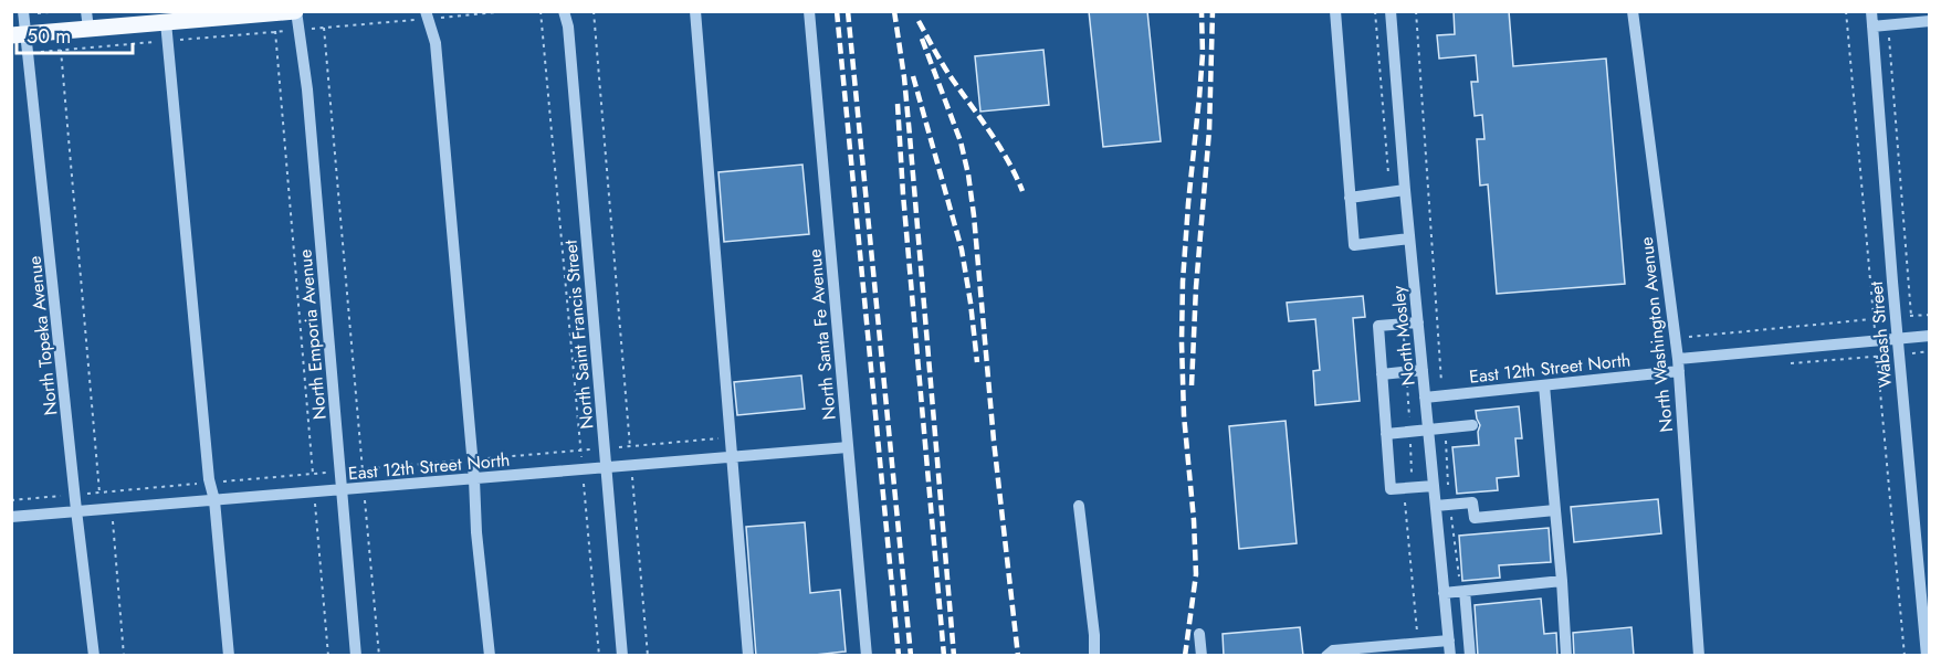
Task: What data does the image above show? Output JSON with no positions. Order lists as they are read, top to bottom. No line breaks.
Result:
{"streets":{"street":["North Emporia Avenue","North Saint Francis Street","North Santa Fe Avenue","North Washington Avenue","Wabash Street","North Topeka Avenue","North Mosley","East 12th Street North"]},"crossings":[["North Emporia Avenue","East 12th Street North"],["North Saint Francis Street","East 12th Street North"],["North Santa Fe Avenue","East 12th Street North"],["North Washington Avenue","East 12th Street North"],["North Topeka Avenue","East 12th Street North"],["North Mosley","East 12th Street North"]],"scale_bar":"50 m"}
